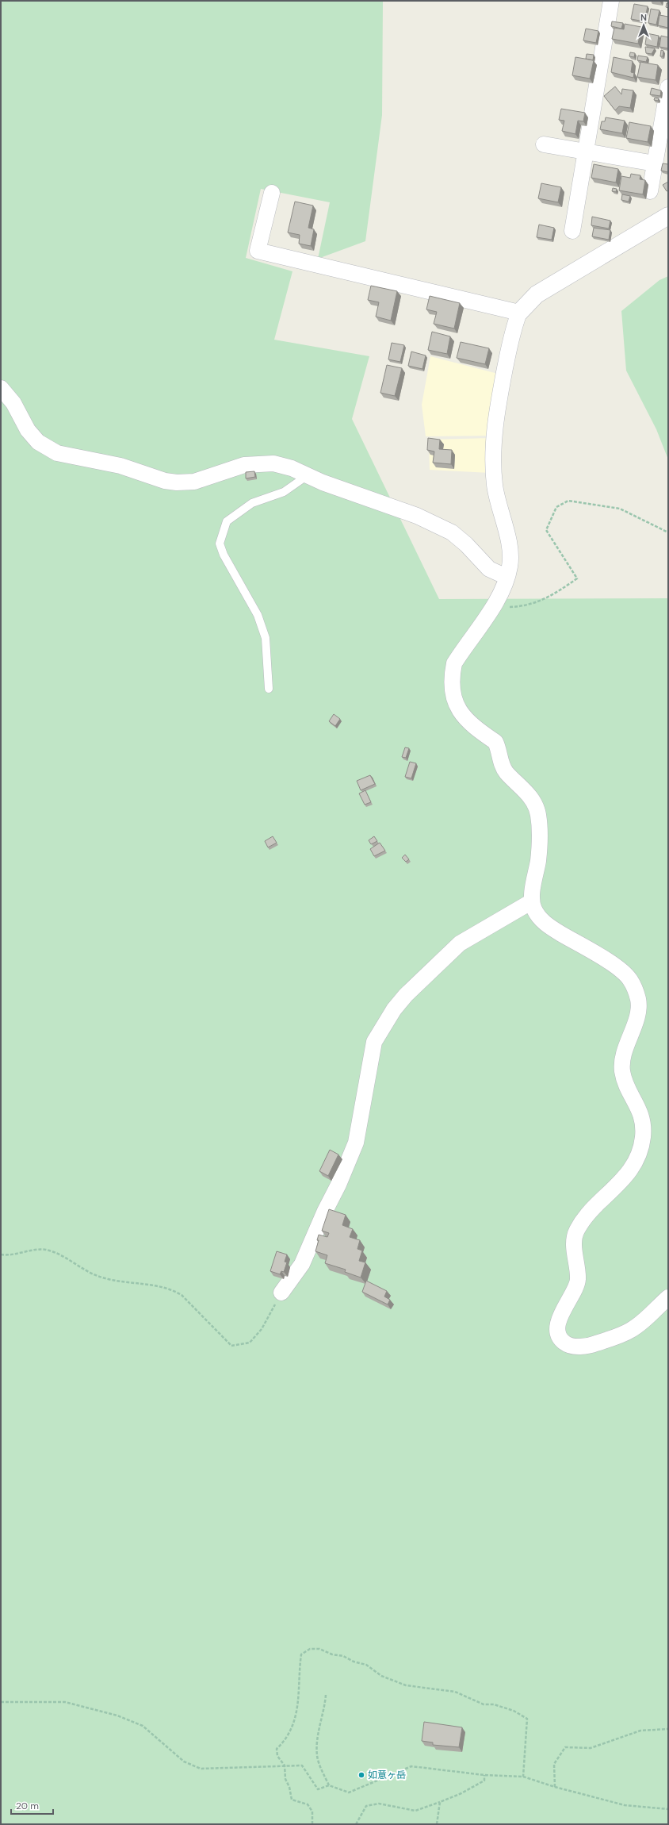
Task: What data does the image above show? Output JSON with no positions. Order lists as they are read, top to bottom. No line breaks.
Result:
{"places":["如意ヶ岳"],"scale_bar":"20 m","north":"top"}
